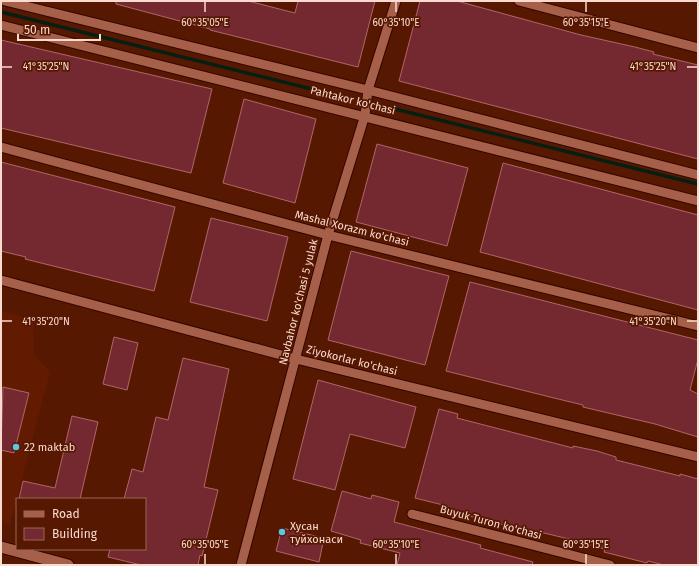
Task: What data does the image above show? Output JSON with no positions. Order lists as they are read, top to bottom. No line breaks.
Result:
{"streets":{"street":["Pahtakor ko'chasi","Mashal Xorazm ko'chasi","Navbahor ko'chasi 5 yulak","Ziyokorlar ko'chasi","Buyuk Turon ko'chasi"]},"crossings":[["Pahtakor ko'chasi","Navbahor ko'chasi 5 yulak"],["Mashal Xorazm ko'chasi","Navbahor ko'chasi 5 yulak"],["Navbahor ko'chasi 5 yulak","Ziyokorlar ko'chasi"]],"places":["22 maktab","Хусан туйхонаси"],"legend":["Road","Building"],"scale_bar":"50 m","coordinates":["60°35'05\"E","60°35'10\"E","60°35'15\"E","41°35'25\"N","41°35'20\"N"]}
